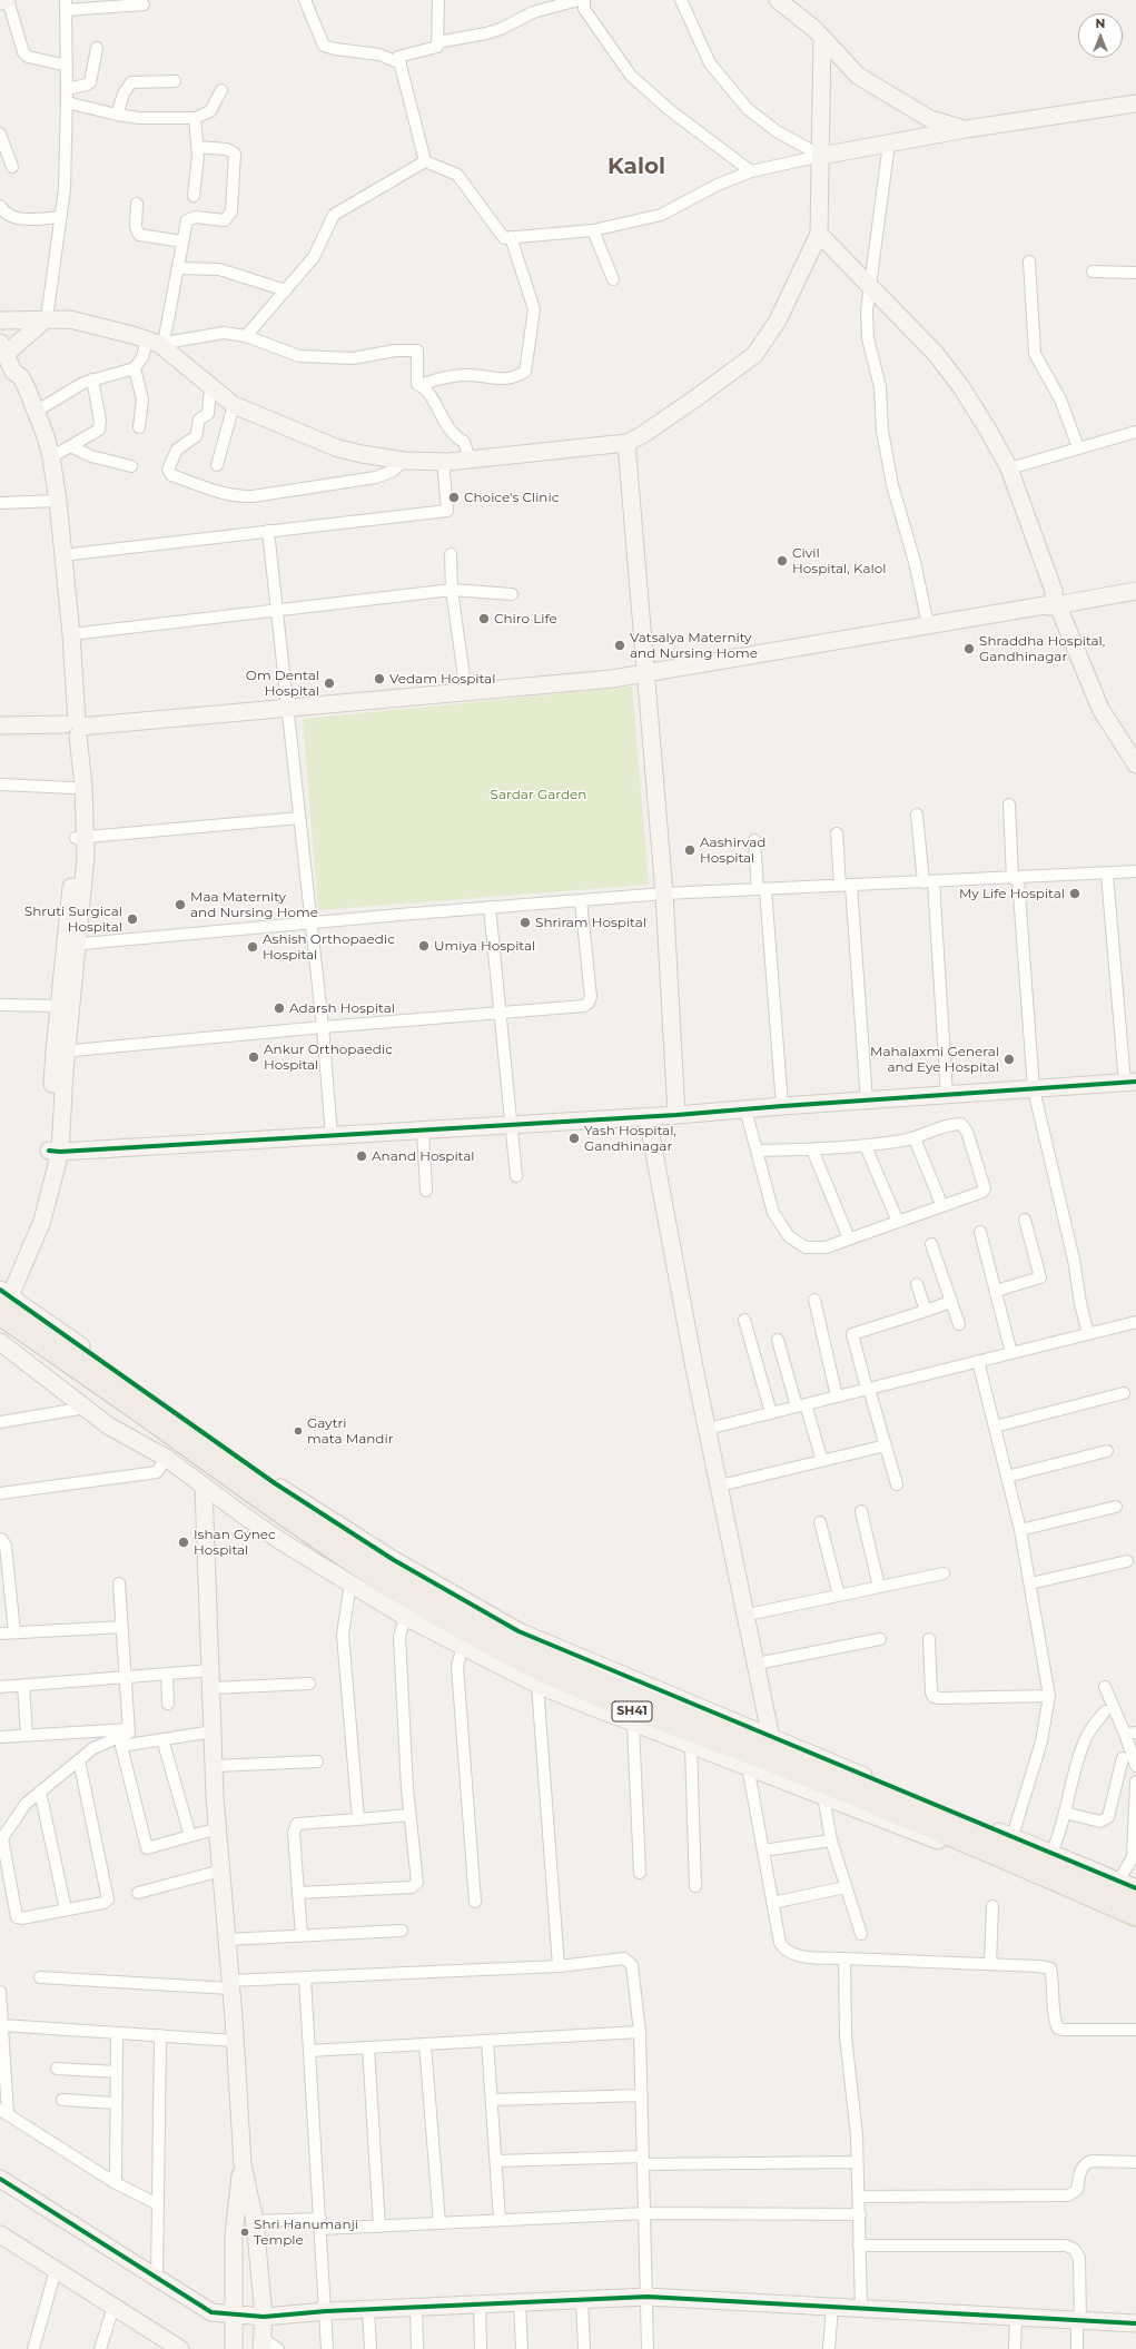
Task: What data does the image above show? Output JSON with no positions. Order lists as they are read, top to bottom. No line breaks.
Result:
{"streets":{"main road":["SH41"]},"districts":["Kalol"],"parks":["Sardar Garden"],"places":["Choice's Clinic","Civil Hospital, Kalol","Chiro Life","Vatsalya Maternity and Nursing Home","Shraddha Hospital, Gandhinagar","Vedam Hospital","Om Dental Hospital","Aashirvad Hospital","My Life Hospital","Maa Maternity and Nursing Home","Shruti Surgical Hospital","Shriram Hospital","Umiya Hospital","Ashish Orthopaedic Hospital","Adarsh Hospital","Ankur Orthopaedic Hospital","Mahalaxmi General and Eye Hospital","Yash Hospital, Gandhinagar","Anand Hospital","Gaytri mata Mandir","Ishan Gynec Hospital","Shri Hanumanji Temple"],"north":"top"}
